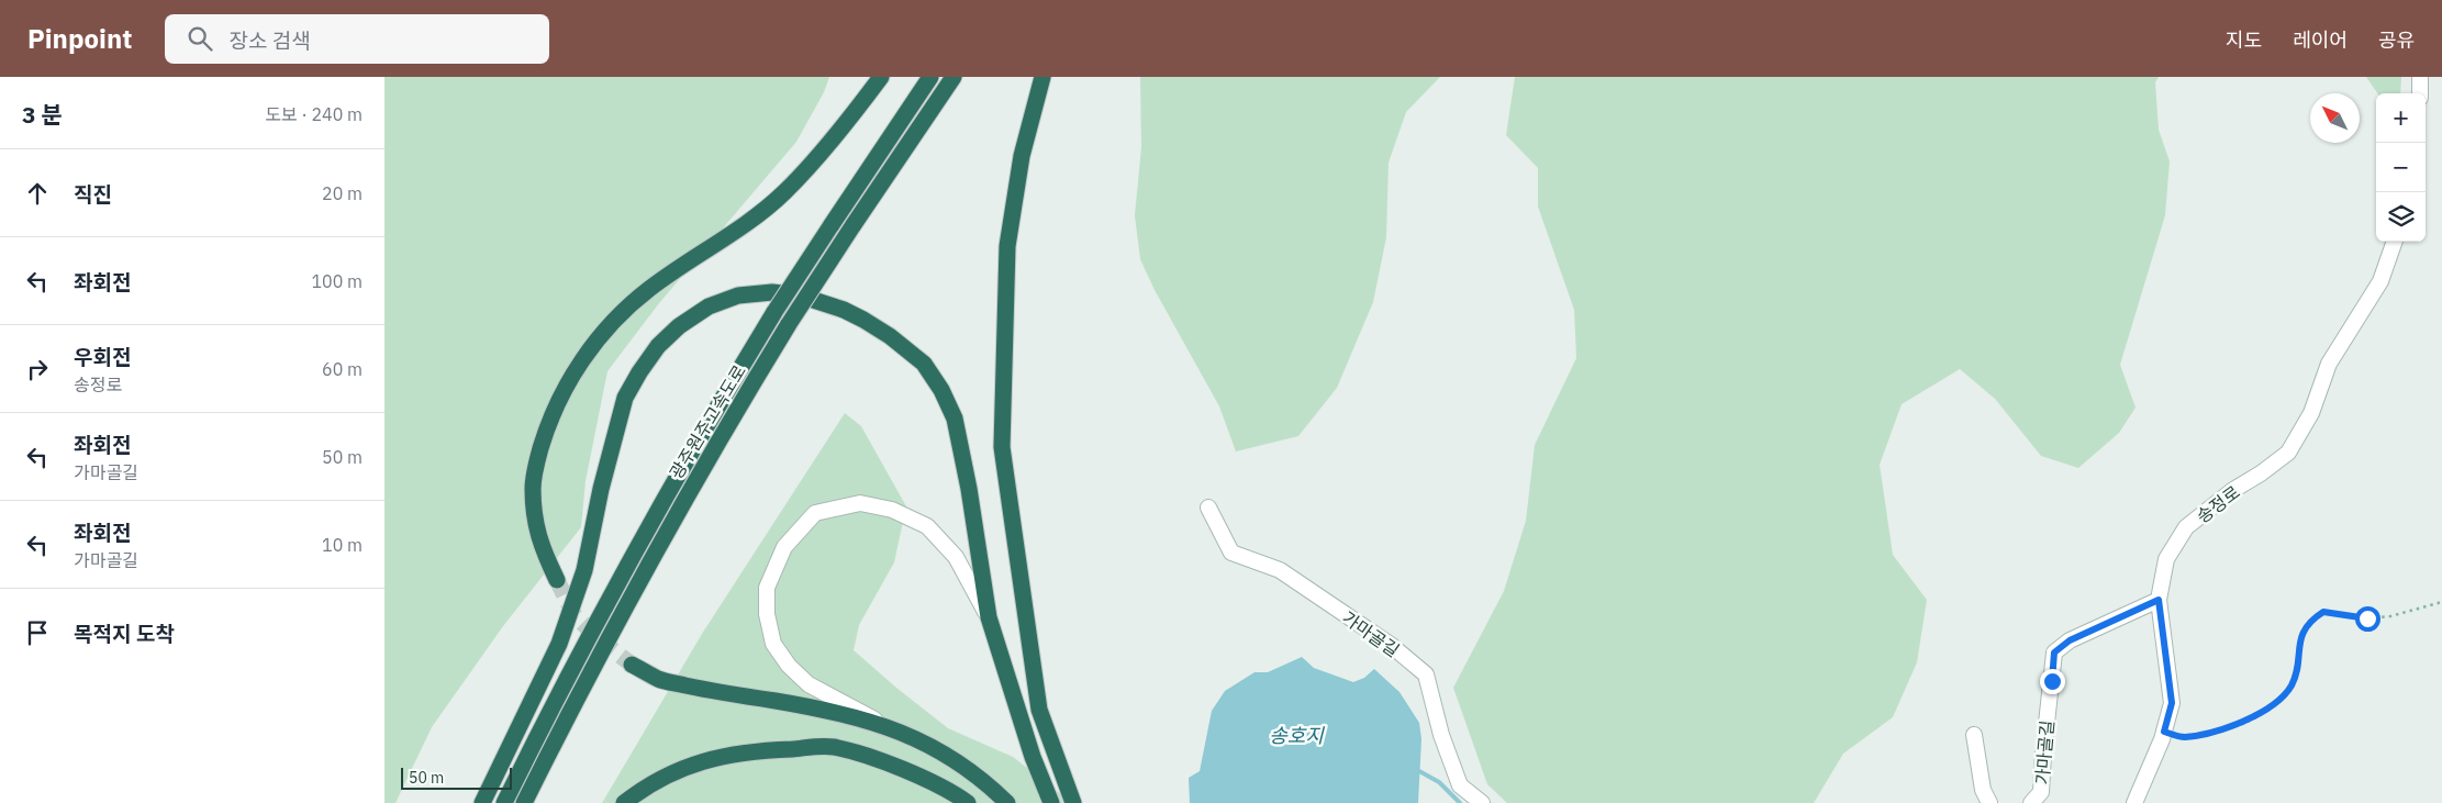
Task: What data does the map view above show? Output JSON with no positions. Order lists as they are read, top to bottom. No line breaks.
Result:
{"streets":{"highway":["광주원주고속도로"],"street":["송정로","가마골길"]},"crossings":[["송정로","가마골길"]],"water":["송호지"],"scale_bar":"50 m","north":"top left","page":{"header":"Pinpoint","search":"장소 검색","nav":["지도","레이어","공유"],"heading":["3 분","도보 · 240 m"],"map_buttons":["+","−"],"list":[["직진","20 m"],["좌회전","100 m"],["우회전","송정로","60 m"],["좌회전","가마골길","50 m"],["좌회전","가마골길","10 m"],"목적지 도착"],"scale":"50 m"}}
